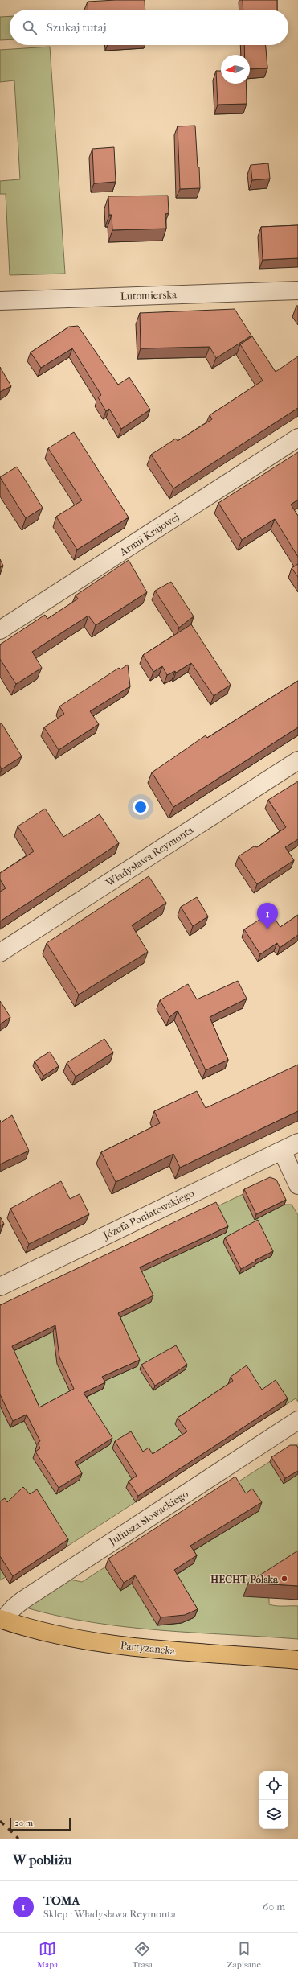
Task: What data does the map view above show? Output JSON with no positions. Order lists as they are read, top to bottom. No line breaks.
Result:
{"streets":{"main road":["Partyzancka"],"street":["Lutomierska","Armii Krajowej","Władysława Reymonta","Józefa Poniatowskiego","Juliusza Słowackiego"]},"crossings":[["Juliusza Słowackiego","Partyzancka"]],"places":["HECHT Polska"],"scale_bar":"20 m","north":"left","page":{"search":"Szukaj tutaj","pins":"1","scale":"20 m","heading":"W pobliżu","list":[{"mark":"1","name":"TOMA","note":"Sklep · Władysława Reymonta","value":"60 m"}],"nav":["Mapa","Trasa","Zapisane"]}}
